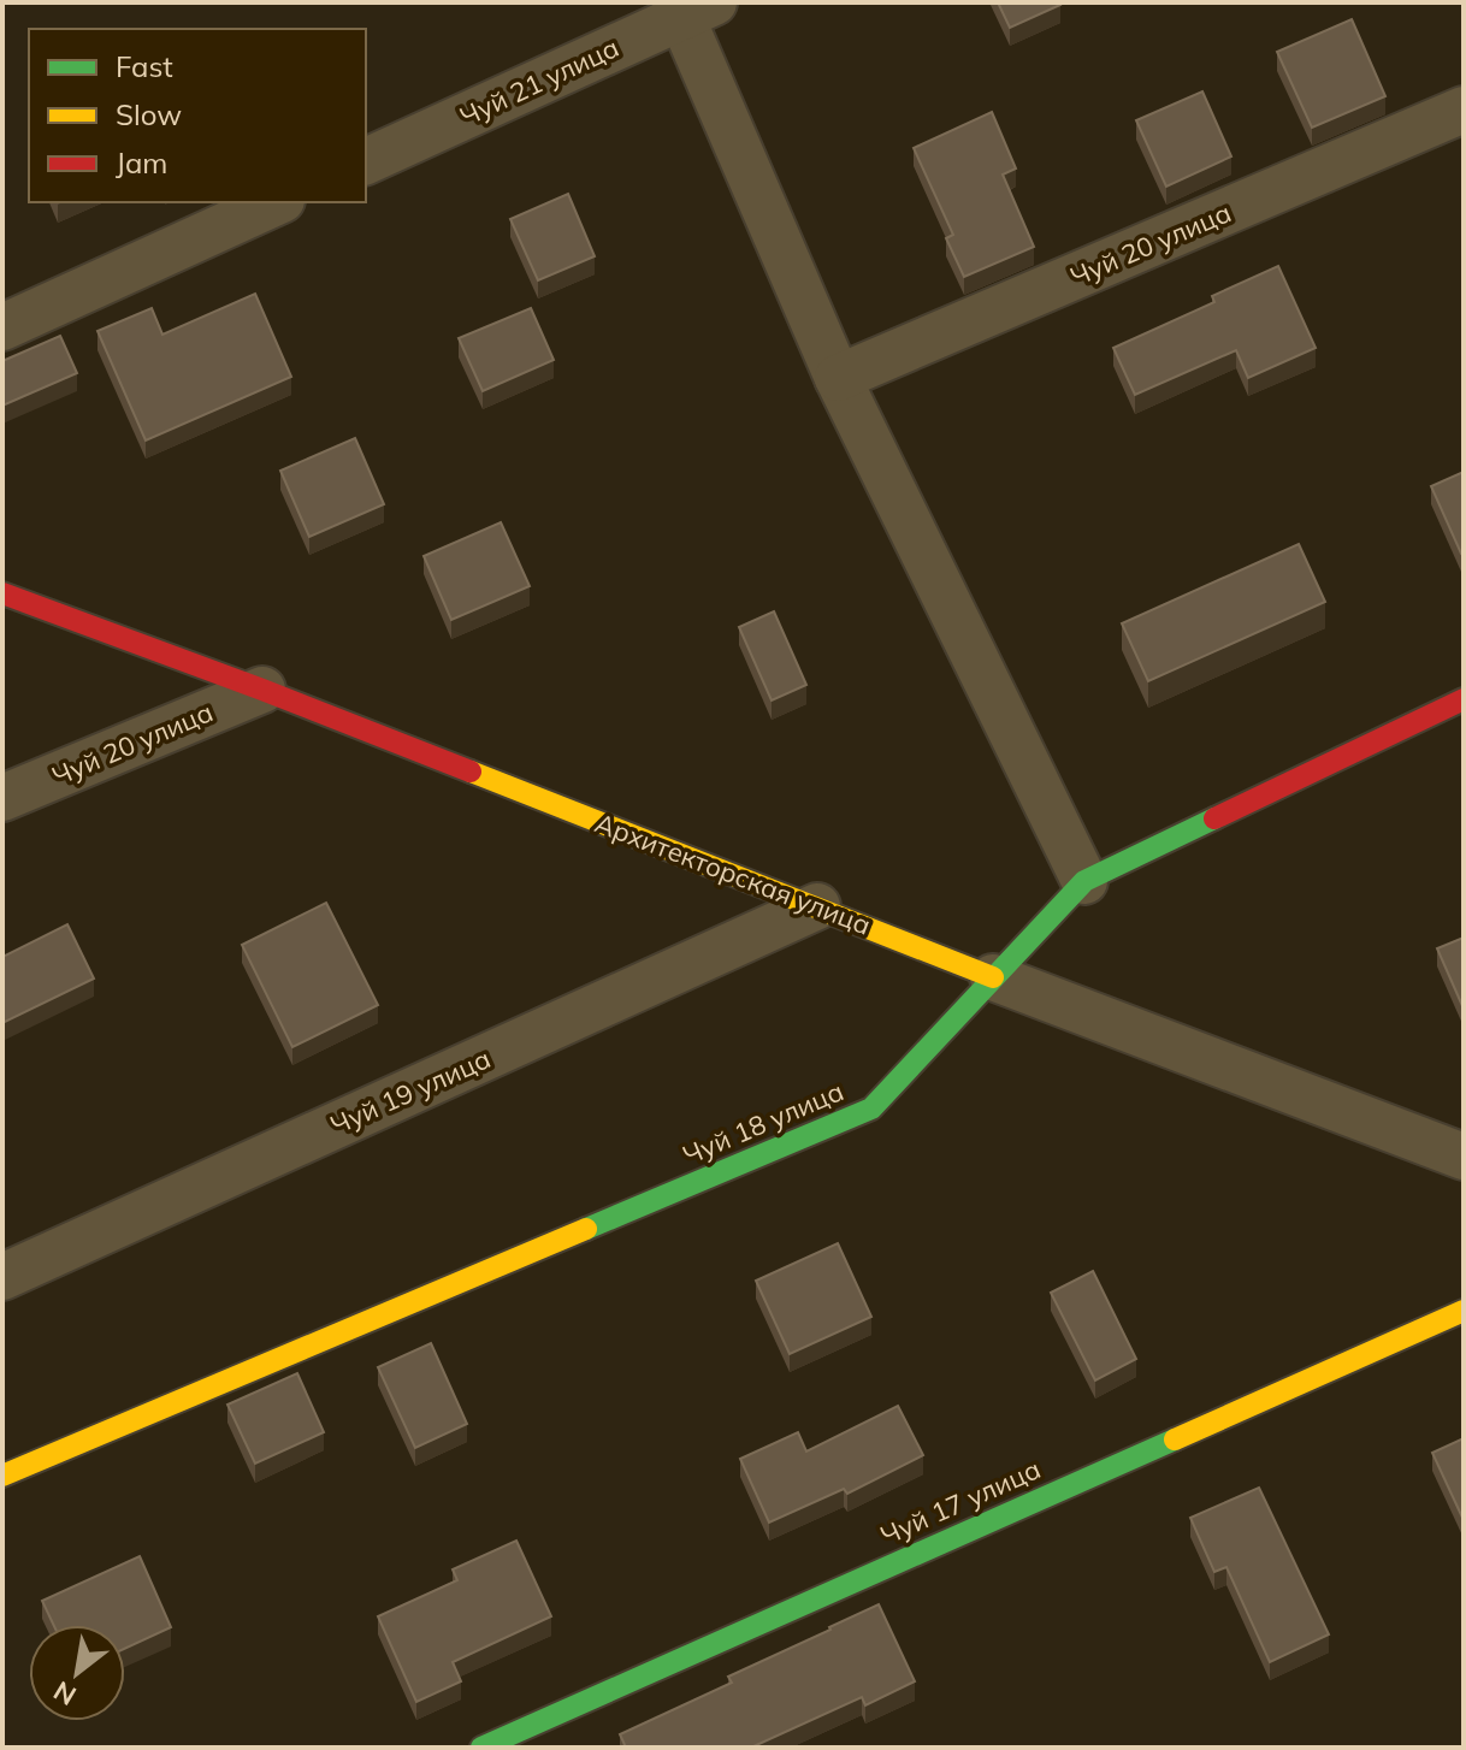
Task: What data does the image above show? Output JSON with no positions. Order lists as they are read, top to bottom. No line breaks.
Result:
{"streets":{"street":["Чуй 21 улица","Чуй 20 улица","Архитекторская улица","Чуй 19 улица","Чуй 18 улица","Чуй 17 улица"]},"crossings":[["Чуй 20 улица","Архитекторская улица"],["Архитекторская улица","Чуй 19 улица"],["Архитекторская улица","Чуй 18 улица"]],"legend":["Fast","Slow","Jam"],"north":"bottom left"}
